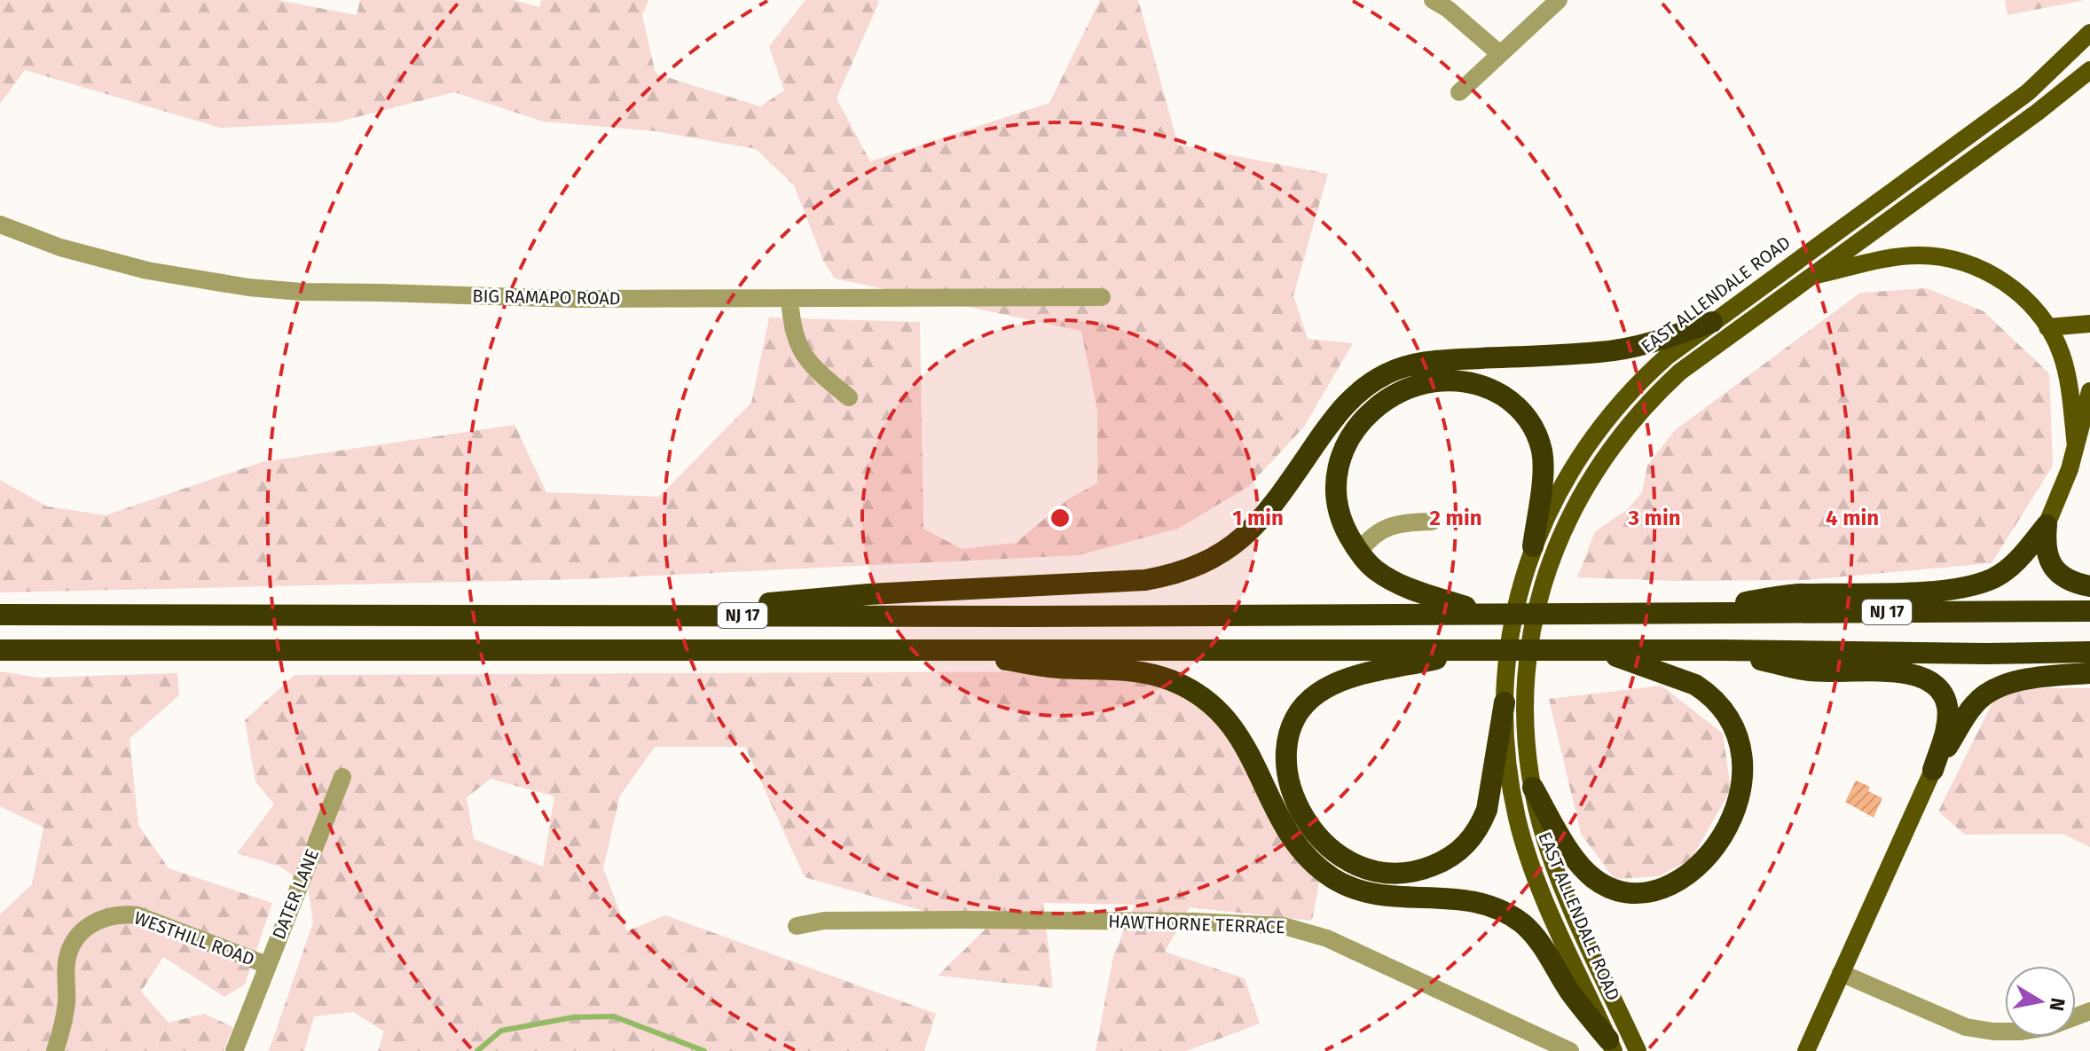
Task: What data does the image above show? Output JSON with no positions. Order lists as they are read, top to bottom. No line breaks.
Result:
{"streets":{"highway":["NJ 17"],"main road":["EAST ALLENDALE ROAD"],"street":["BIG RAMAPO ROAD","DATER LANE","HAWTHORNE TERRACE","WESTHILL ROAD"]},"crossings":[["DATER LANE","WESTHILL ROAD"]],"north":"right","rings":["1 min","2 min","3 min","4 min"]}
